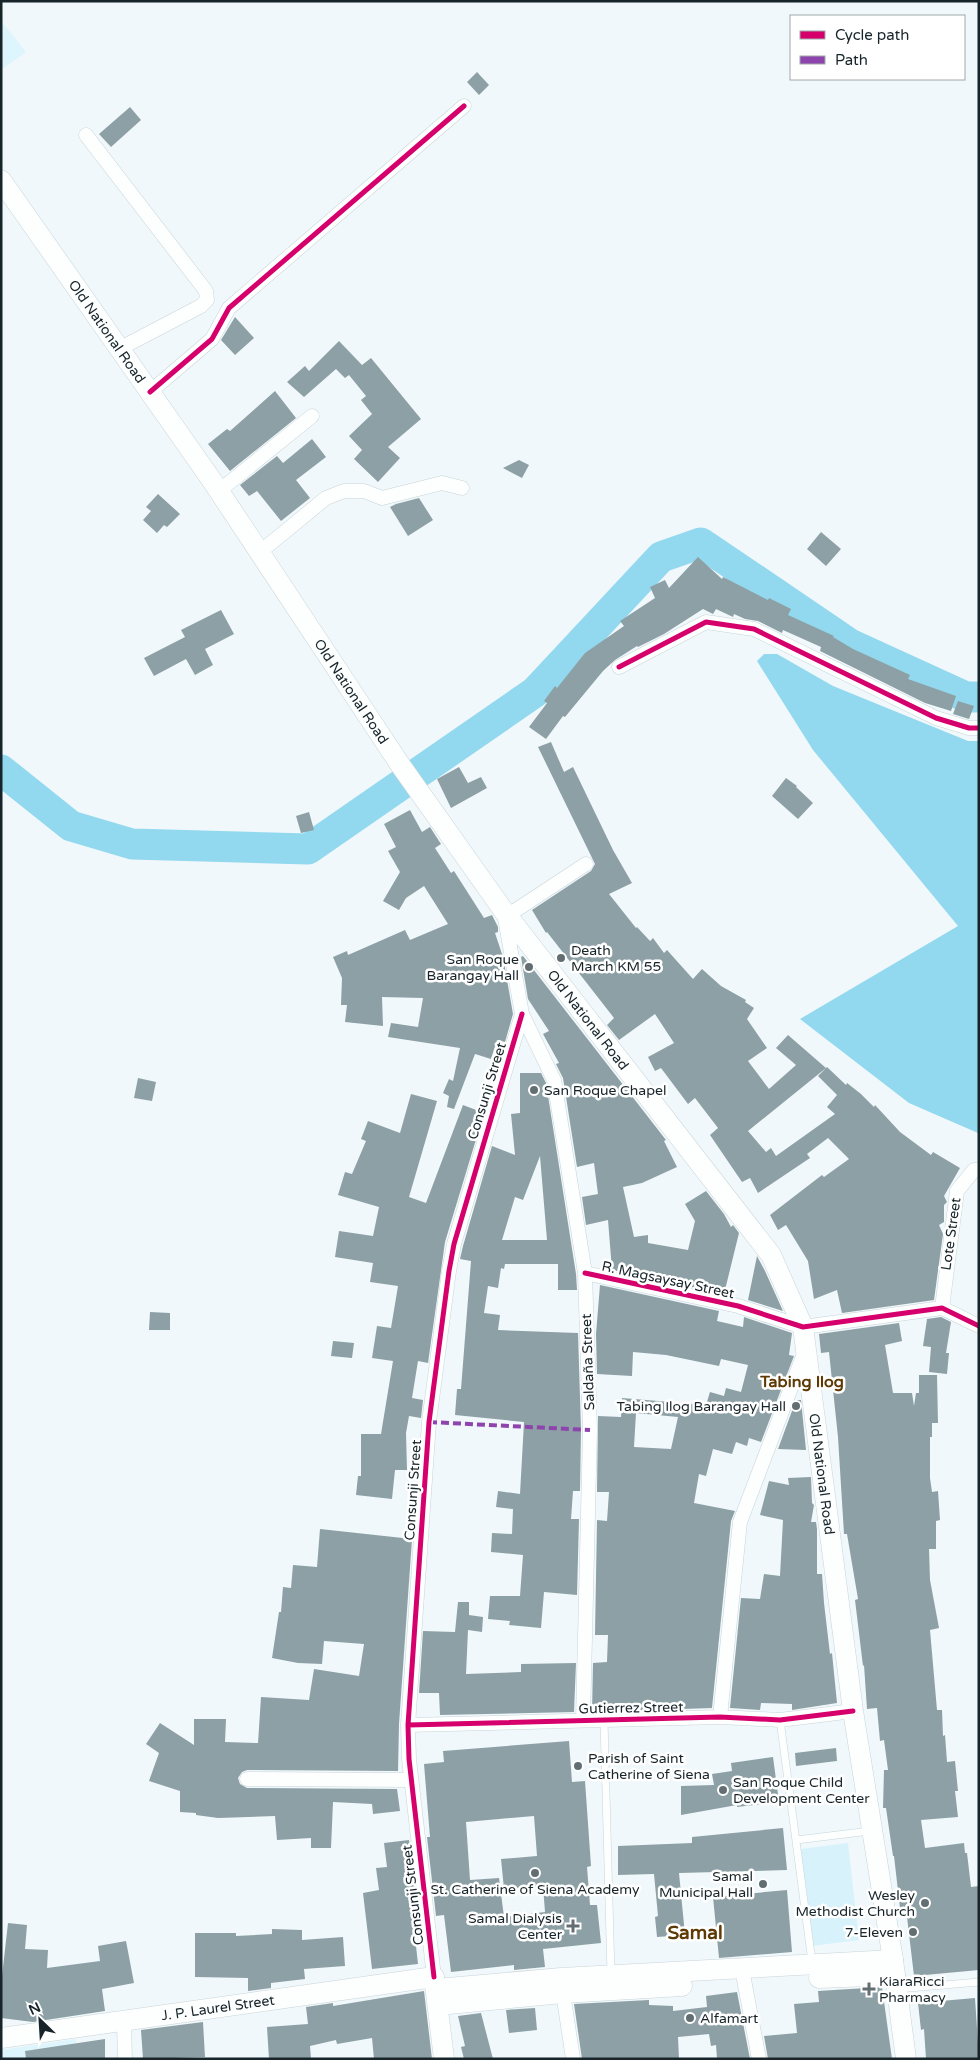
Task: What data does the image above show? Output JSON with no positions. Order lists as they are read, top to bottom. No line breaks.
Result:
{"streets":{"main road":["Old National Road","J. P. Laurel Street"],"street":["Consunji Street","Lote Street","R. Magsaysay Street","Saldaña Street","Gutierrez Street"]},"crossings":[["Old National Road","R. Magsaysay Street"],["Old National Road","Gutierrez Street"],["Consunji Street","Saldaña Street"],["Consunji Street","Gutierrez Street"],["Consunji Street","J. P. Laurel Street"],["R. Magsaysay Street","Saldaña Street"],["Saldaña Street","Gutierrez Street"]],"districts":["Tabing Ilog","Samal"],"places":{"other":["Death March KM 55","San Roque Barangay Hall","San Roque Chapel","Tabing Ilog Barangay Hall","Parish of Saint Catherine of Siena","San Roque Child Development Center","St. Catherine of Siena Academy","Samal Municipal Hall","Wesley Methodist Church","7-Eleven","Alfamart"],"health":["Samal Dialysis Center","KiaraRicci Pharmacy"]},"legend":["Cycle path","Path"],"north":"top left"}
